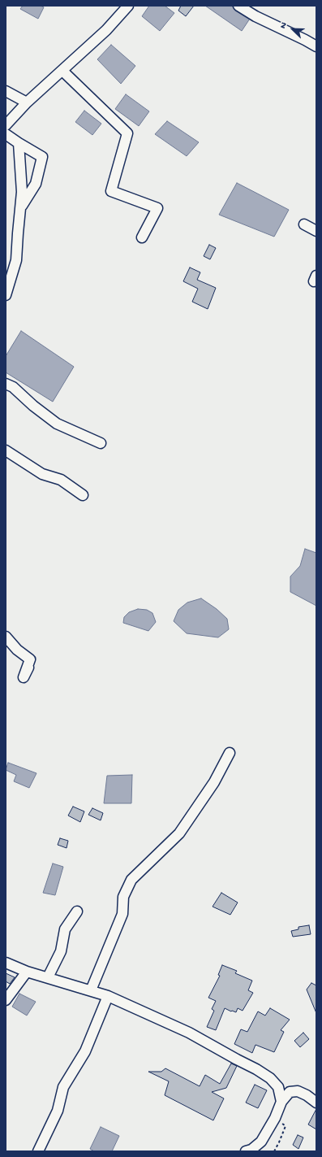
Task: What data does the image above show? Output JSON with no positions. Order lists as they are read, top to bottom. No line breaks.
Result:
{"north":"top left"}
